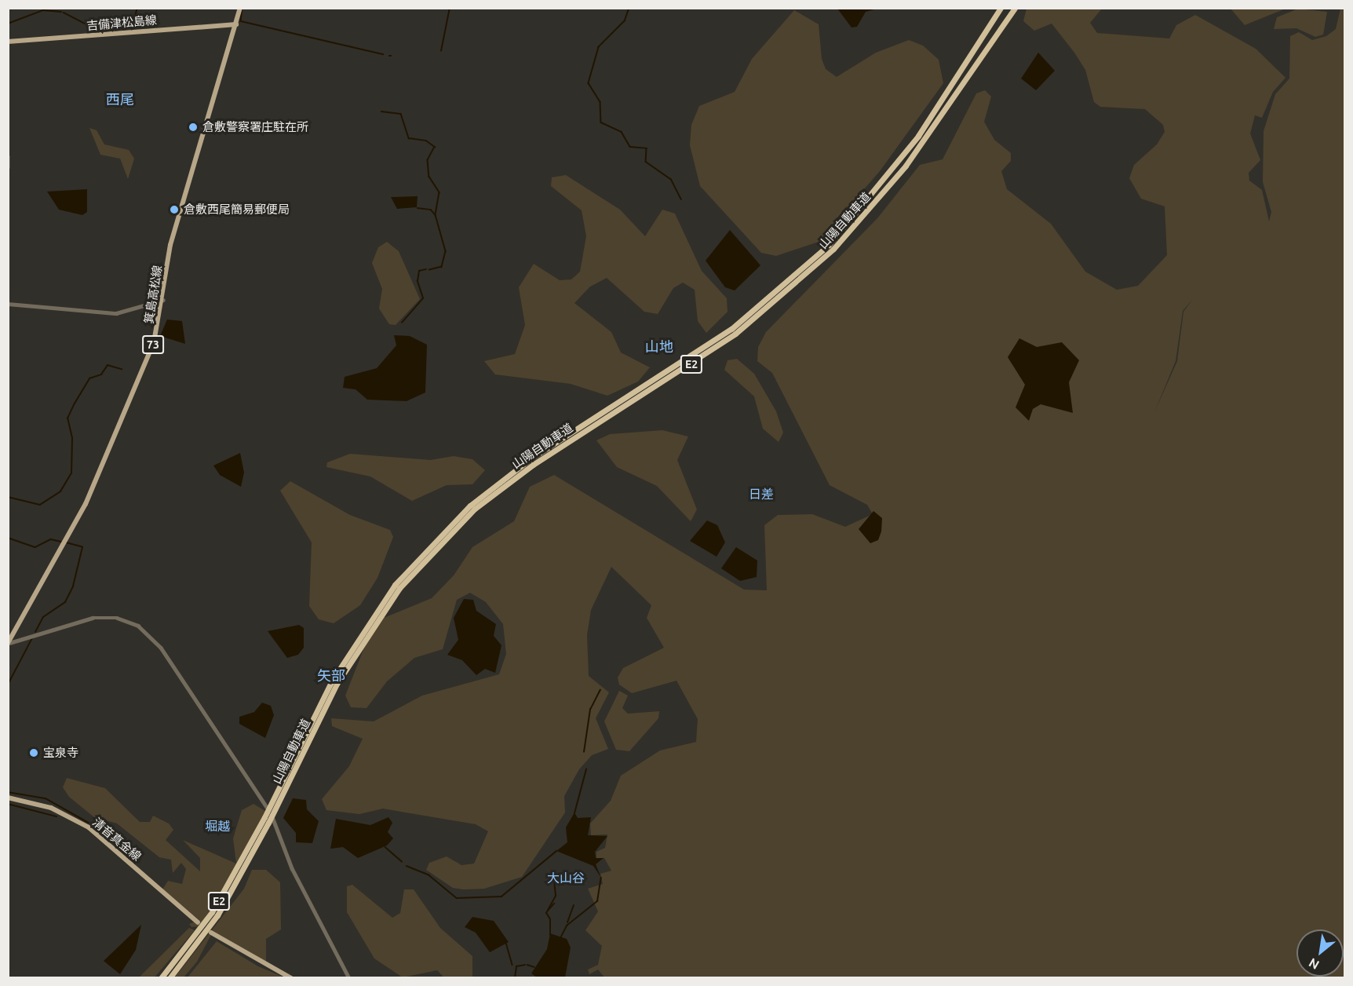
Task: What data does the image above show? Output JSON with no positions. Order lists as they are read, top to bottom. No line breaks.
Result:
{"streets":{"highway":["山陽自動車道","E2"],"main road":["吉備津松島線","箕島高松線","73","清音真金線"]},"crossings":[["吉備津松島線","箕島高松線"]],"districts":["西尾","山地","日差","矢部","堀越","大山谷"],"places":["倉敷警察署庄駐在所","倉敷西尾簡易郵便局","宝泉寺"],"north":"bottom left"}
